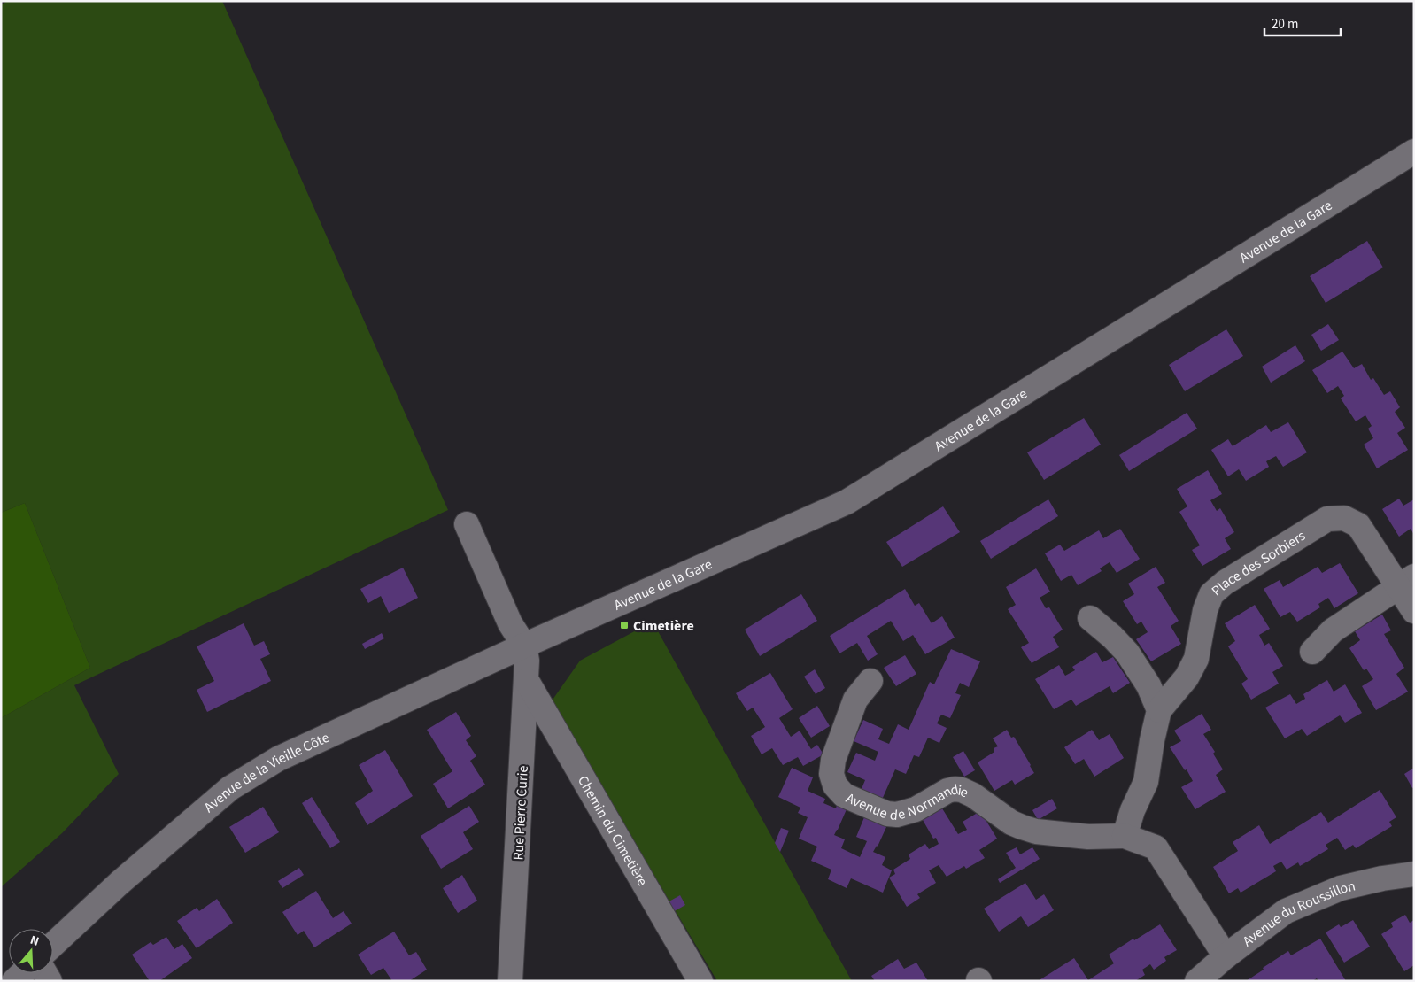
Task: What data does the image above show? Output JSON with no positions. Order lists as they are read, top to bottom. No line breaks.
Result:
{"streets":{"street":["Avenue de la Gare","Place des Sorbiers","Avenue de la Vieille Côte","Avenue de Normandie","Rue Pierre Curie","Chemin du Cimetière","Avenue du Roussillon"]},"crossings":[["Avenue de la Gare","Avenue de la Vieille Côte"],["Avenue de la Gare","Rue Pierre Curie"],["Avenue de la Vieille Côte","Rue Pierre Curie"],["Rue Pierre Curie","Chemin du Cimetière"]],"places":{"transit":["Cimetière"]},"scale_bar":"20 m","north":"top"}
